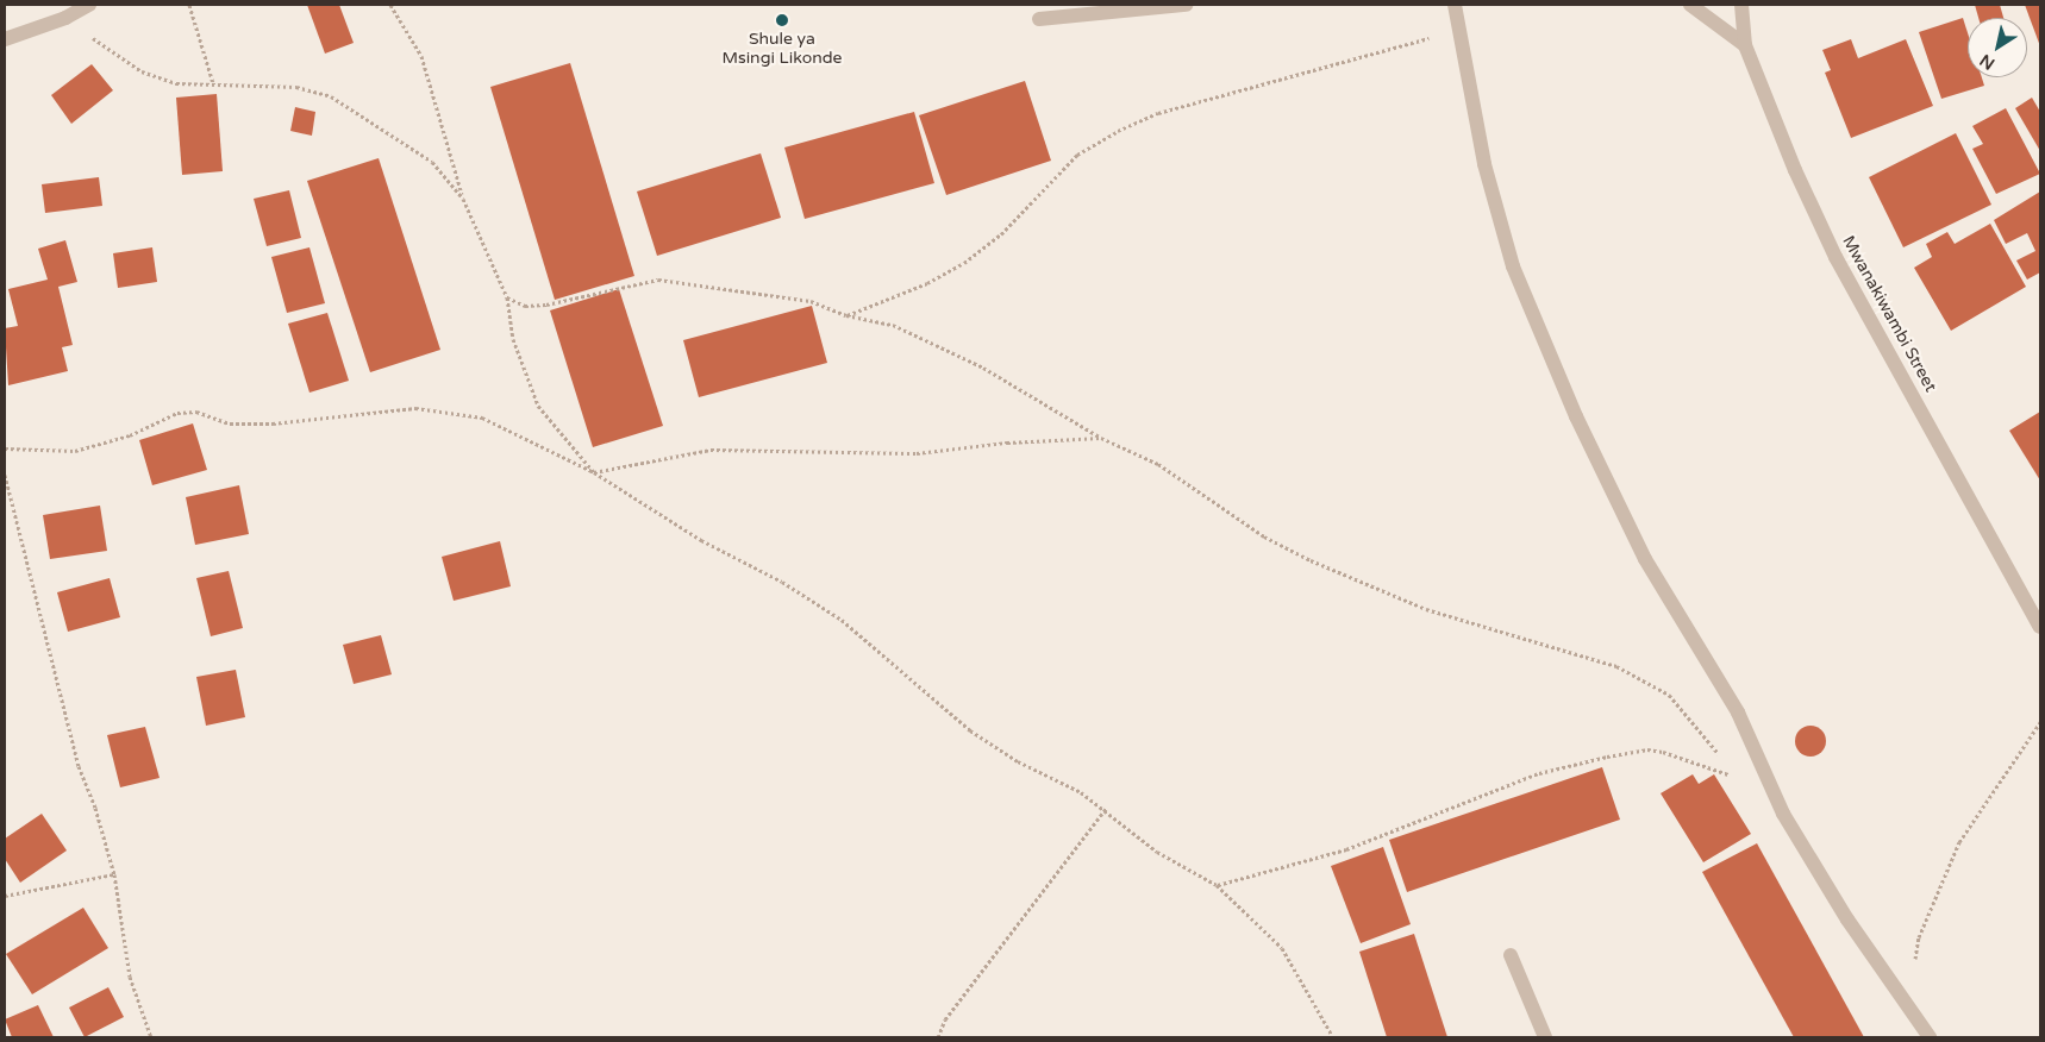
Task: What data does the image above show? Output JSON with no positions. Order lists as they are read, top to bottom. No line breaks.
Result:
{"streets":{"street":["Mwanakiwambi Street"]},"places":["Shule ya Msingi Likonde"],"north":"bottom left"}
